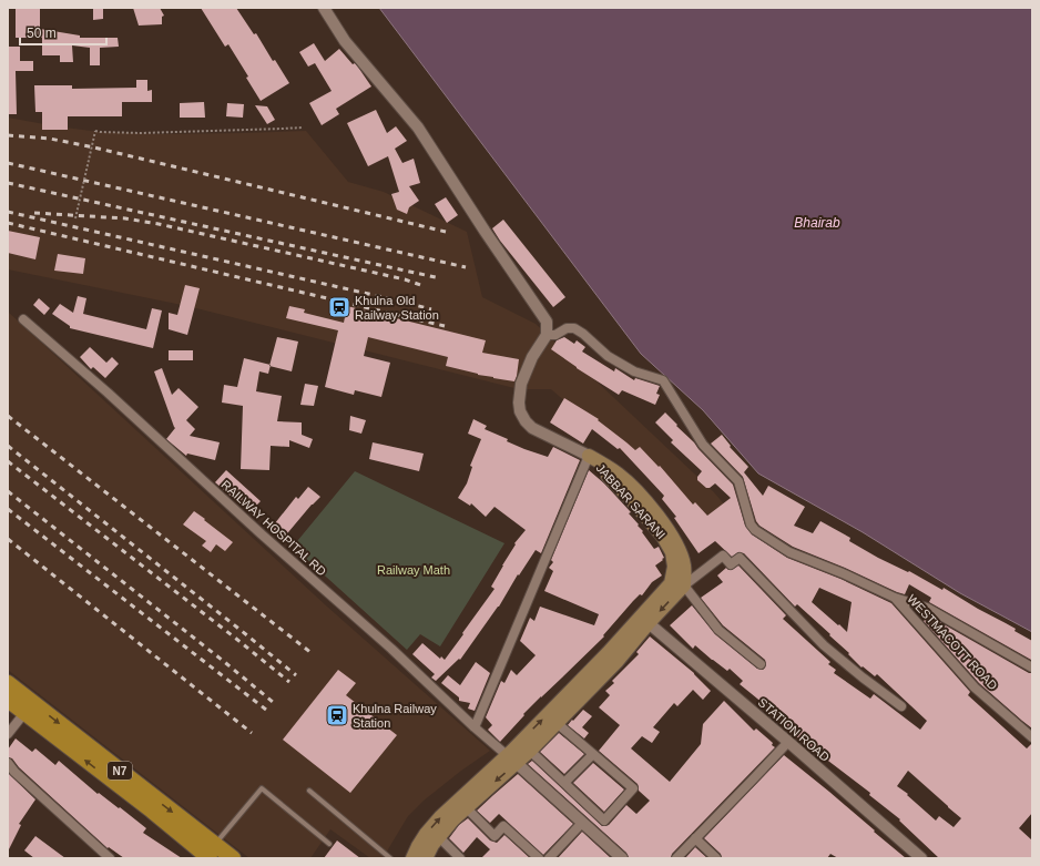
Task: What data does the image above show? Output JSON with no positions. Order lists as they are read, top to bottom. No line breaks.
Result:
{"streets":{"highway":["N7"],"main road":["JABBAR SARANI"],"street":["RAILWAY HOSPITAL RD","WESTMACOTT ROAD","STATION ROAD"]},"crossings":[["JABBAR SARANI","RAILWAY HOSPITAL RD"],["JABBAR SARANI","STATION ROAD"]],"water":["Bhairab"],"parks":["Railway Math"],"places":{"station":["Khulna Old Railway Station","Khulna Railway Station"]},"scale_bar":"50 m"}
